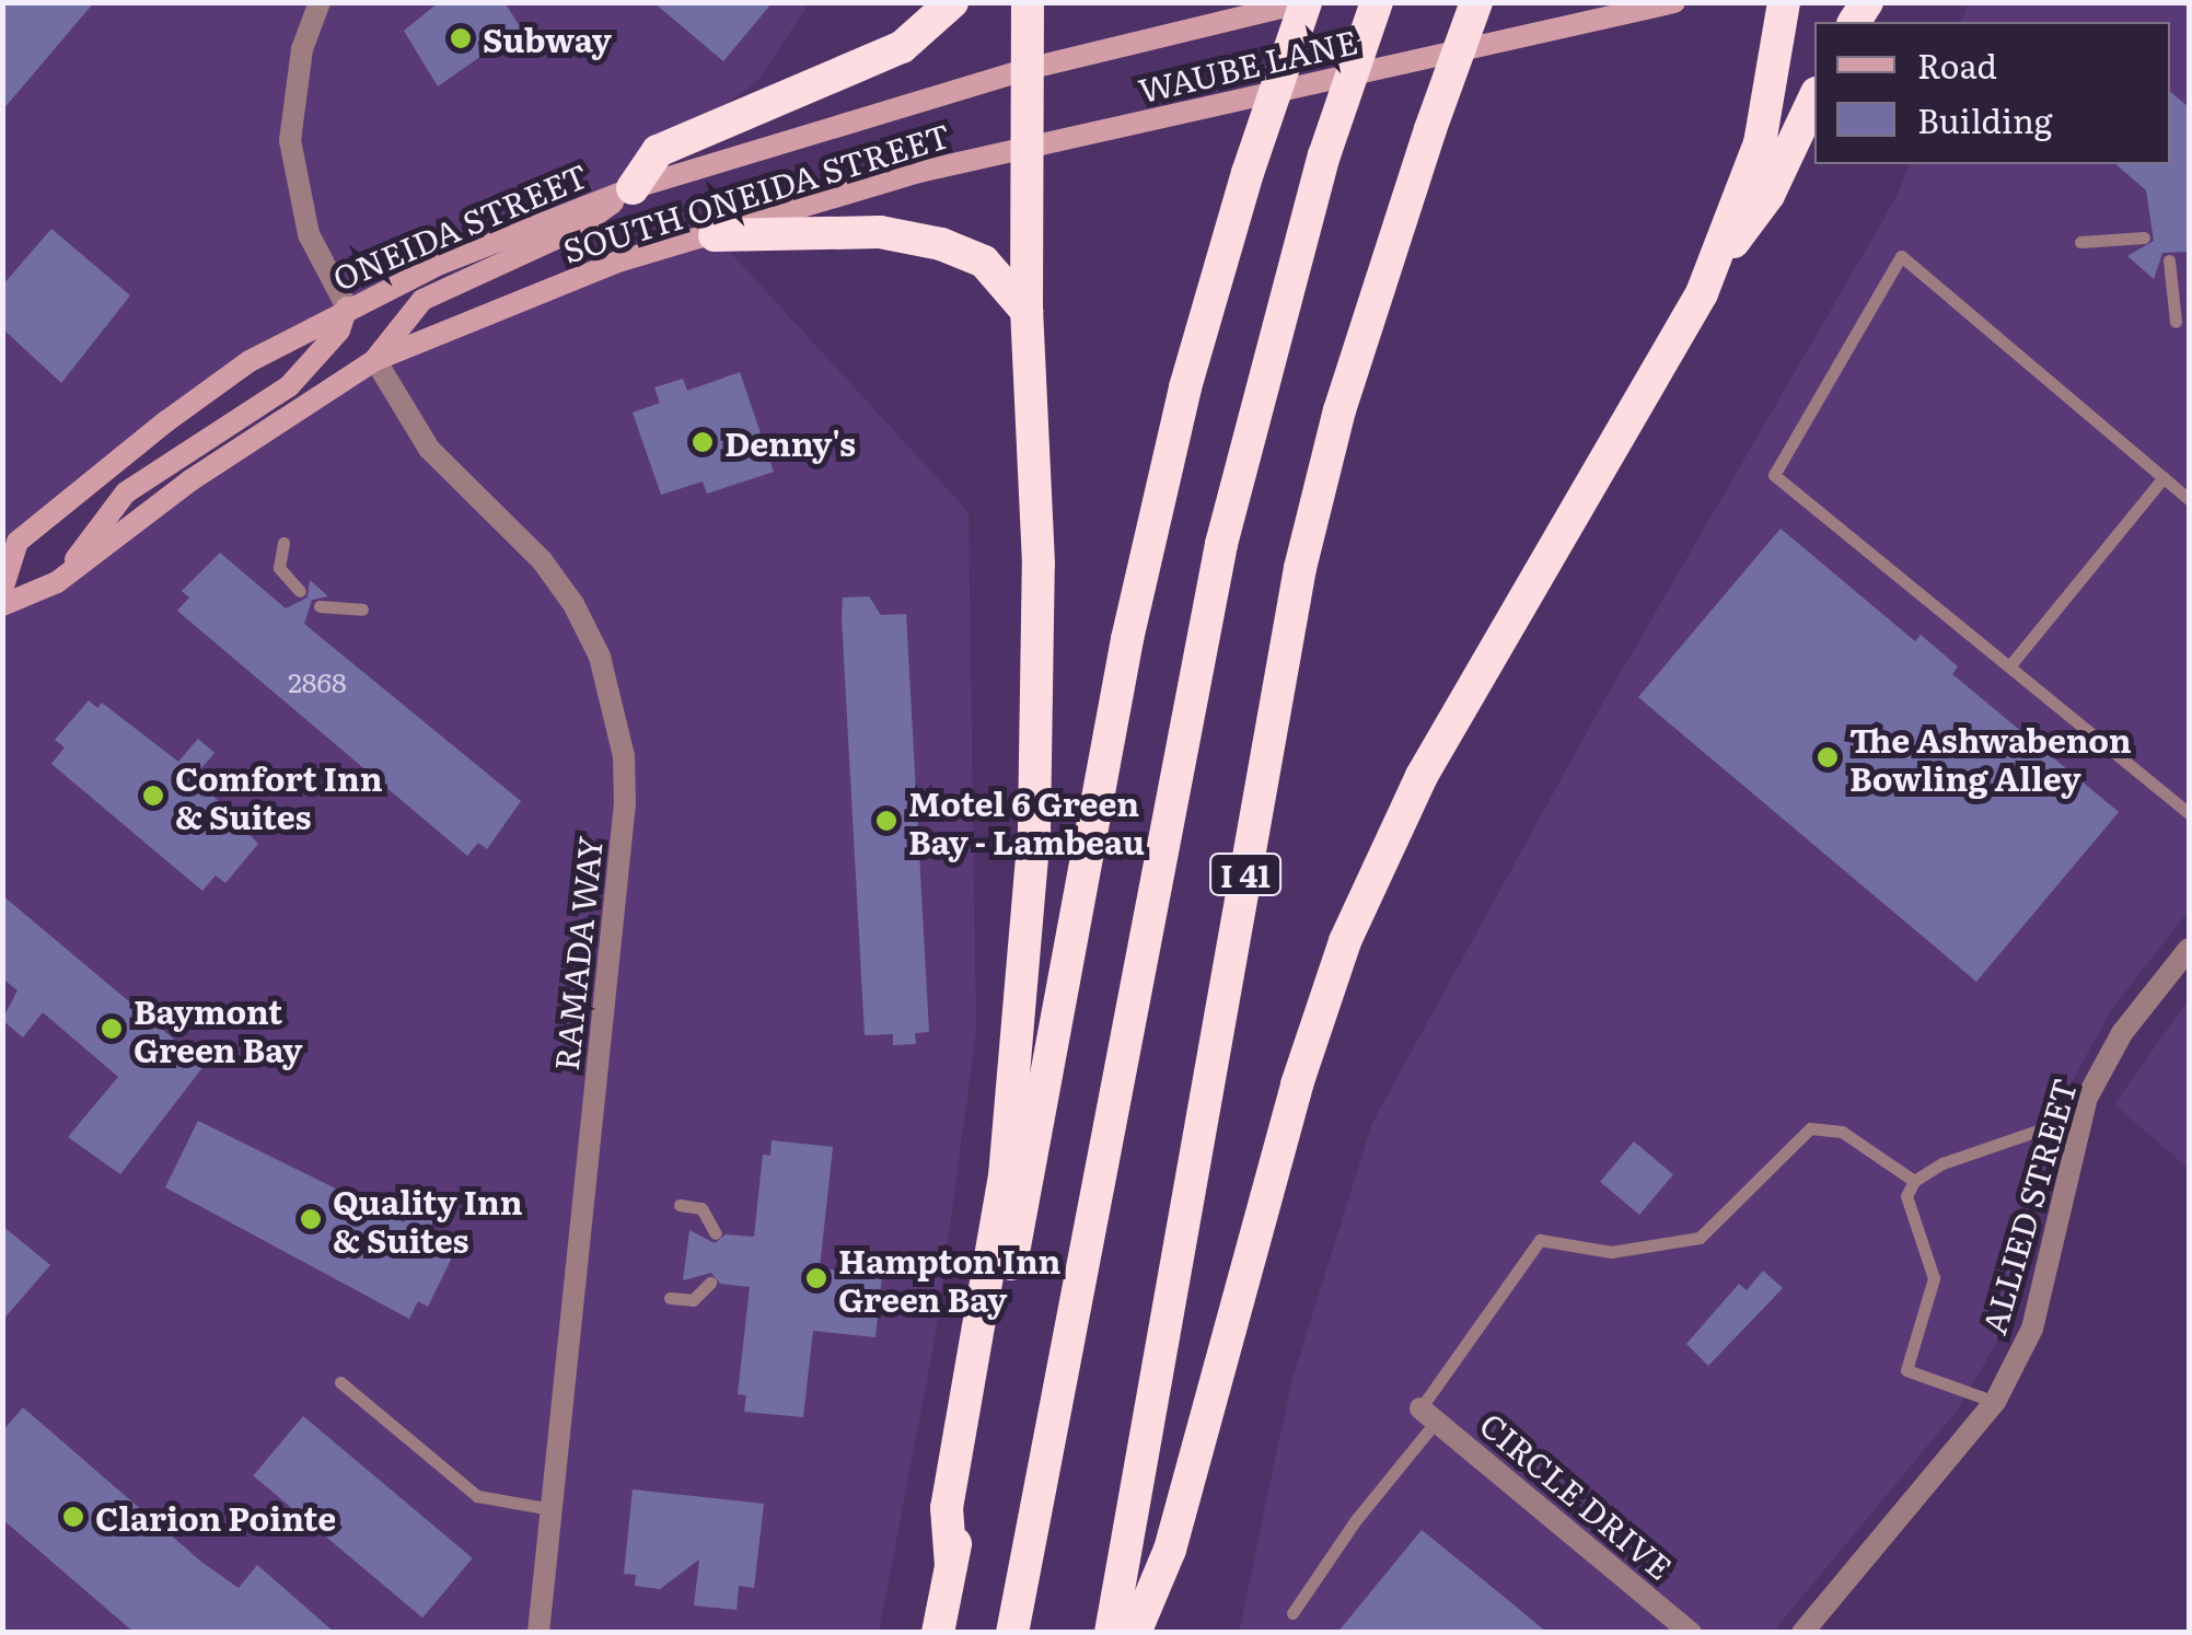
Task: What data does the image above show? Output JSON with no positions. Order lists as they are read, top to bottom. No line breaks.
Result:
{"streets":{"highway":["I 41"],"street":["WAUBE LANE","SOUTH ONEIDA STREET","ONEIDA STREET","RAMADA WAY","ALLIED STREET","CIRCLE DRIVE"]},"crossings":[["WAUBE LANE","SOUTH ONEIDA STREET"],["WAUBE LANE","ONEIDA STREET"],["SOUTH ONEIDA STREET","RAMADA WAY"]],"places":["Subway","Denny's","The Ashwabenon Bowling Alley","Comfort Inn & Suites","Motel 6 Green Bay - Lambeau","Baymont Green Bay","Quality Inn & Suites","Hampton Inn Green Bay","Clarion Pointe"],"house_numbers":["2868"],"legend":["Road","Building"]}
